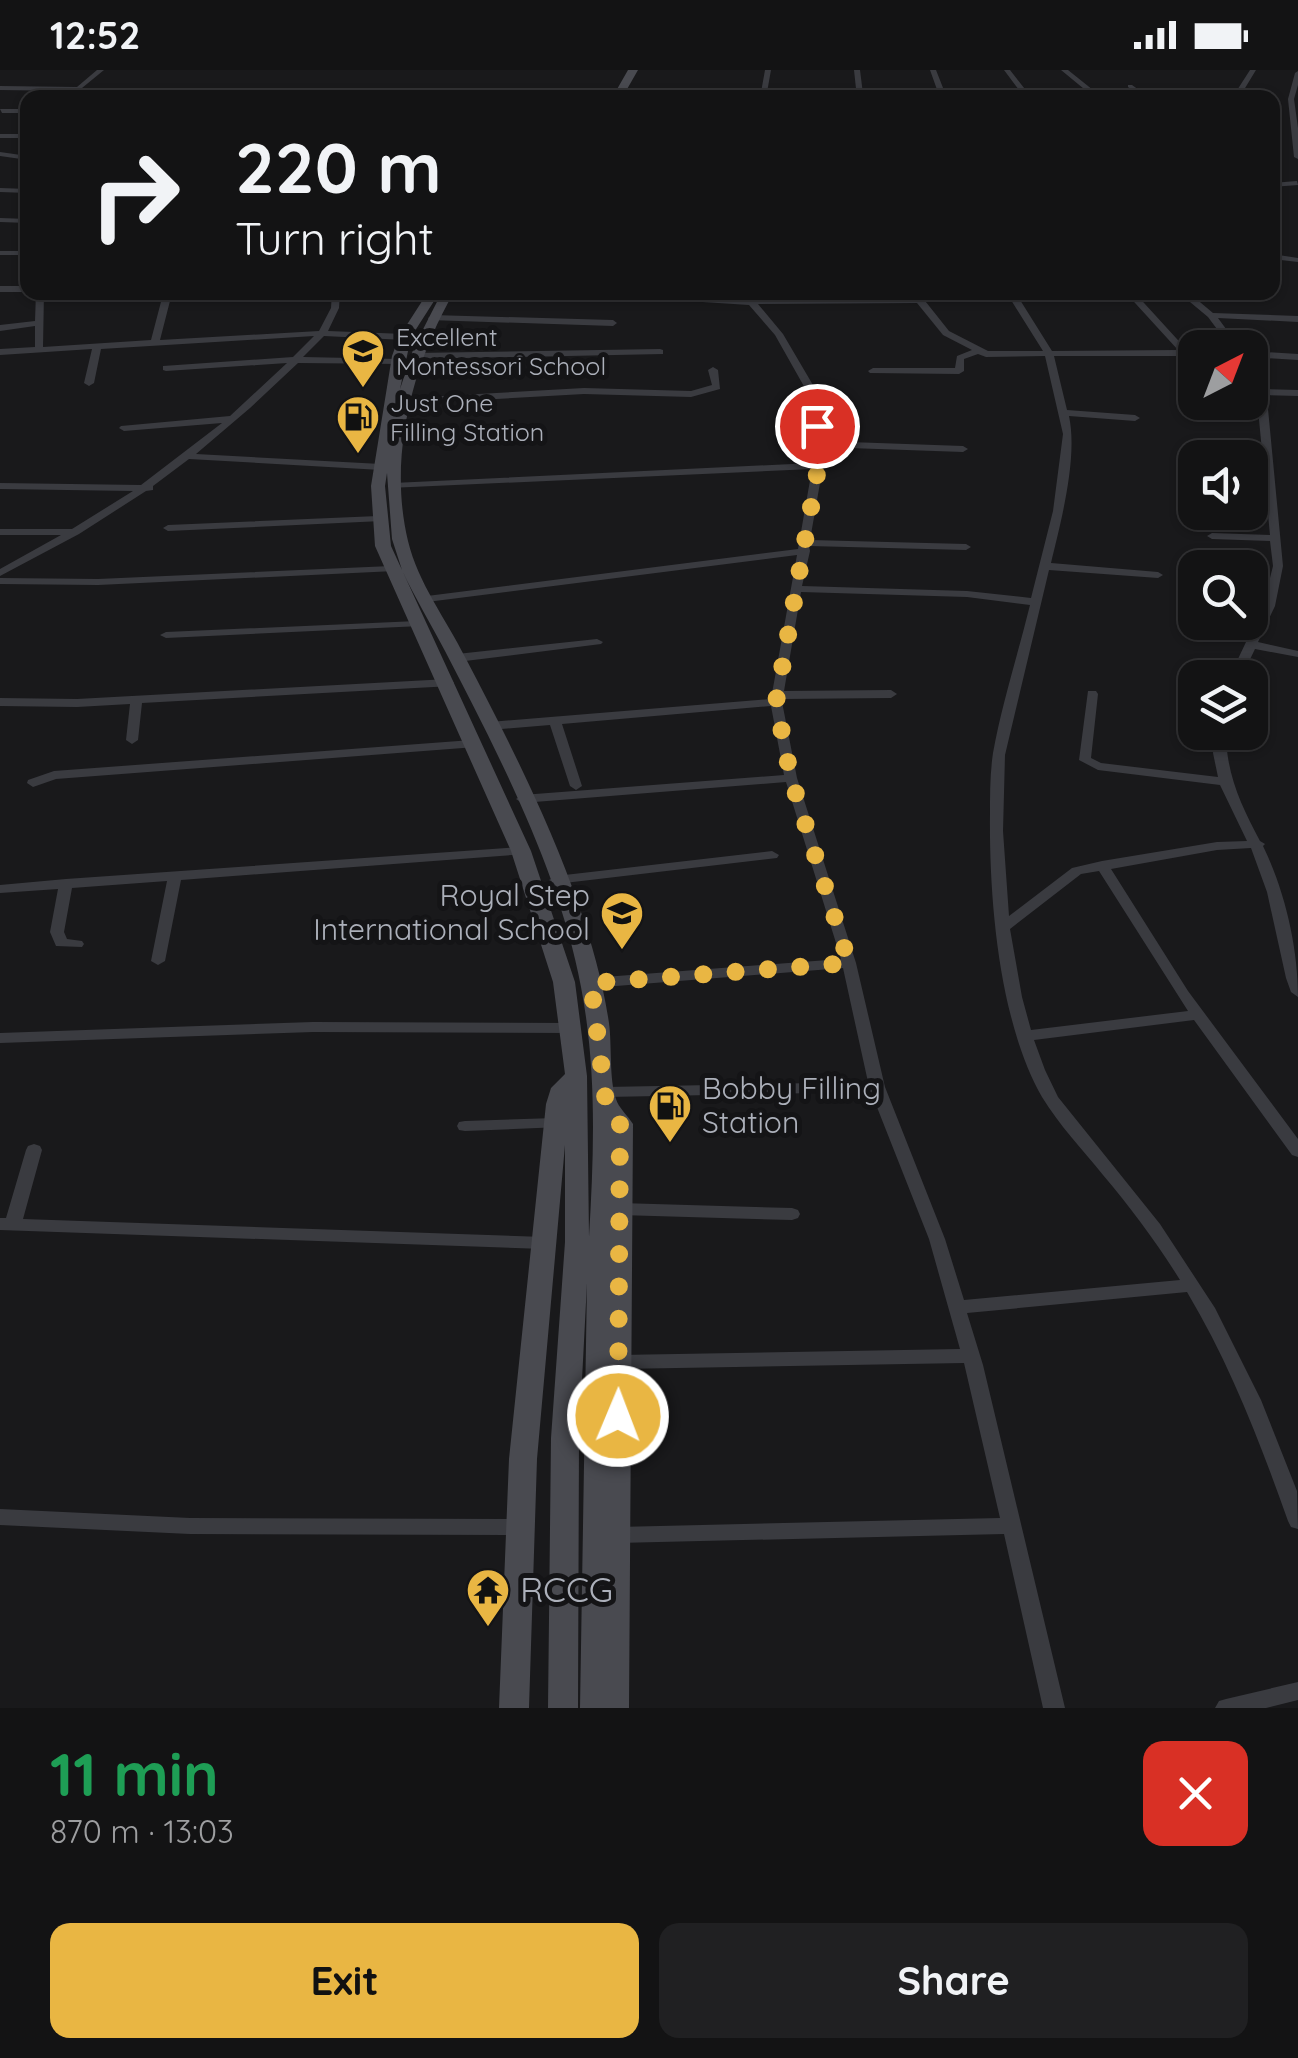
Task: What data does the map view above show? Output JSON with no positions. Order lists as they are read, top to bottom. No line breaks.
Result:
{"places":{"school or university":["Excellent Montessori School","Royal Step International School"],"fuel station":["Just One Filling Station","Bobby Filling Station"],"temple":["RCCG"]},"north":"top right","page":{"status":"12:52","turn":["220 m","Turn right"],"heading":["11 min","870 m · 13:03"],"buttons":["Exit","Share"]}}
